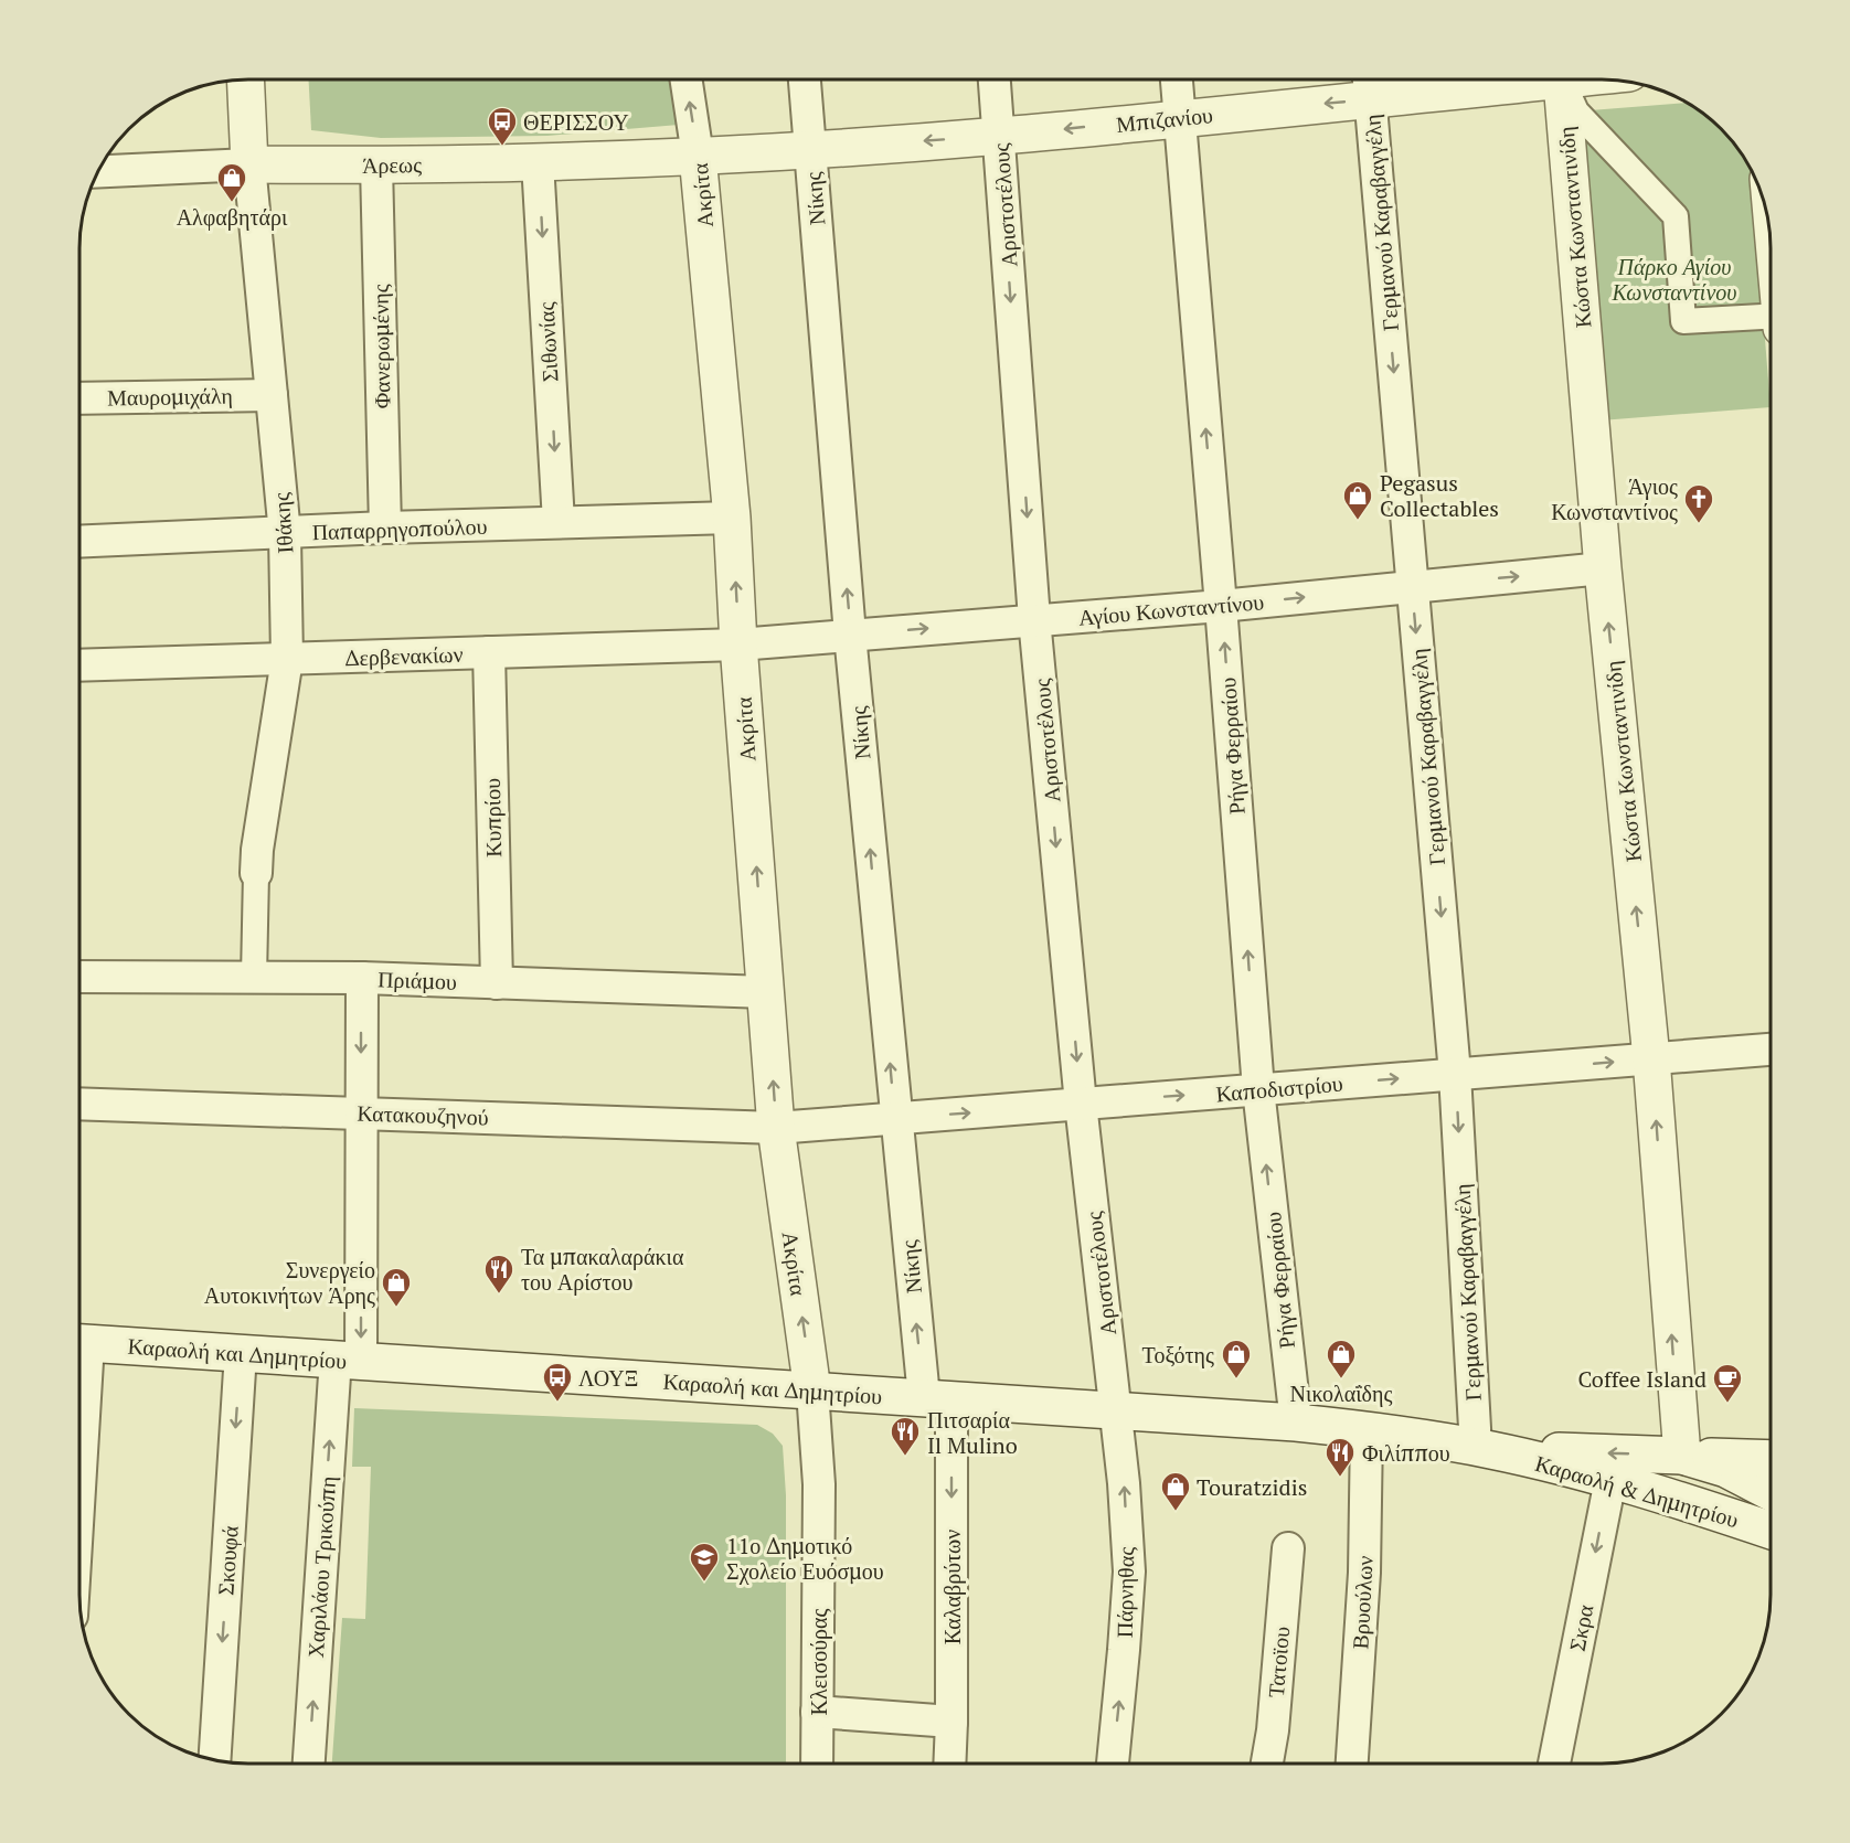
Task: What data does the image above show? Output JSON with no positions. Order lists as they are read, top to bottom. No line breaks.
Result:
{"streets":{"street":["Μπιζανίου","Άρεως","Ακρίτα","Νίκης","Αριστοτέλους","Γερμανού Καραβαγγέλη","Κώστα Κωνσταντινίδη","Σιθωνίας","Φανερωμένης","Μαυρομιχάλη","Ιθάκης","Παπαρρηγοπούλου","Αγίου Κωνσταντίνου","Δερβενακίων","Ρήγα Φερραίου","Κυπρίου","Πριάμου","Καποδιστρίου","Κατακουζηνού","Καραολή και Δημητρίου","Καραολή & Δημητρίου","Σκουφά","Χαριλάου Τρικούπη","Καλαβρύτων","Πάρνηθας","Βρυούλων","Σκρα","Κλεισούρας","Τατοϊου"]},"crossings":[["Μπιζανίου","Άρεως"],["Μπιζανίου","Ακρίτα"],["Μπιζανίου","Νίκης"],["Μπιζανίου","Αριστοτέλους"],["Μπιζανίου","Γερμανού Καραβαγγέλη"],["Μπιζανίου","Ρήγα Φερραίου"],["Άρεως","Ακρίτα"],["Άρεως","Σιθωνίας"],["Άρεως","Φανερωμένης"],["Άρεως","Ιθάκης"],["Ακρίτα","Παπαρρηγοπούλου"],["Ακρίτα","Αγίου Κωνσταντίνου"],["Ακρίτα","Δερβενακίων"],["Ακρίτα","Πριάμου"],["Ακρίτα","Καποδιστρίου"],["Ακρίτα","Κατακουζηνού"],["Ακρίτα","Καραολή και Δημητρίου"],["Ακρίτα","Κλεισούρας"],["Νίκης","Αγίου Κωνσταντίνου"],["Νίκης","Καποδιστρίου"],["Νίκης","Καραολή και Δημητρίου"],["Νίκης","Καλαβρύτων"],["Αριστοτέλους","Αγίου Κωνσταντίνου"],["Αριστοτέλους","Καποδιστρίου"],["Αριστοτέλους","Καραολή και Δημητρίου"],["Αριστοτέλους","Πάρνηθας"],["Γερμανού Καραβαγγέλη","Αγίου Κωνσταντίνου"],["Γερμανού Καραβαγγέλη","Καποδιστρίου"],["Γερμανού Καραβαγγέλη","Καραολή και Δημητρίου"],["Γερμανού Καραβαγγέλη","Καραολή & Δημητρίου"],["Κώστα Κωνσταντινίδη","Αγίου Κωνσταντίνου"],["Κώστα Κωνσταντινίδη","Καποδιστρίου"],["Κώστα Κωνσταντινίδη","Καραολή & Δημητρίου"],["Σιθωνίας","Παπαρρηγοπούλου"],["Φανερωμένης","Παπαρρηγοπούλου"],["Μαυρομιχάλη","Ιθάκης"],["Ιθάκης","Παπαρρηγοπούλου"],["Ιθάκης","Δερβενακίων"],["Ιθάκης","Πριάμου"],["Αγίου Κωνσταντίνου","Δερβενακίων"],["Αγίου Κωνσταντίνου","Ρήγα Φερραίου"],["Δερβενακίων","Κυπρίου"],["Ρήγα Φερραίου","Καποδιστρίου"],["Ρήγα Φερραίου","Καραολή και Δημητρίου"],["Κυπρίου","Πριάμου"],["Πριάμου","Χαριλάου Τρικούπη"],["Καποδιστρίου","Κατακουζηνού"],["Κατακουζηνού","Χαριλάου Τρικούπη"],["Καραολή και Δημητρίου","Καραολή & Δημητρίου"],["Καραολή και Δημητρίου","Σκουφά"],["Καραολή και Δημητρίου","Χαριλάου Τρικούπη"],["Καραολή και Δημητρίου","Καλαβρύτων"],["Καραολή και Δημητρίου","Πάρνηθας"],["Καραολή και Δημητρίου","Βρυούλων"],["Καραολή και Δημητρίου","Κλεισούρας"],["Καραολή & Δημητρίου","Σκρα"]],"one_way":["Μπιζανίου","Ακρίτα","Νίκης","Αριστοτέλους","Γερμανού Καραβαγγέλη","Κώστα Κωνσταντινίδη","Σιθωνίας","Αγίου Κωνσταντίνου","Ρήγα Φερραίου","Καποδιστρίου","Σκουφά","Καλαβρύτων","Πάρνηθας","Σκρα"],"parks":["Πάρκο Αγίου Κωνσταντίνου"],"places":{"bus stop":["ΘΕΡΙΣΣΟΥ","ΛΟΥΞ"],"shop":["Αλφαβητάρι","Pegasus Collectables","Συνεργείο Αυτοκινήτων Άρης","Τοξότης","Νικολαΐδης","Touratzidis"],"church":["Άγιος Κωνσταντίνος"],"restaurant":["Τα μπακαλαράκια του Αρίστου","Πιτσαρία Il Mulino","Φιλίππου"],"cafe":["Coffee Island"],"school or university":["11ο Δημοτικό Σχολείο Ευόσμου"]}}
